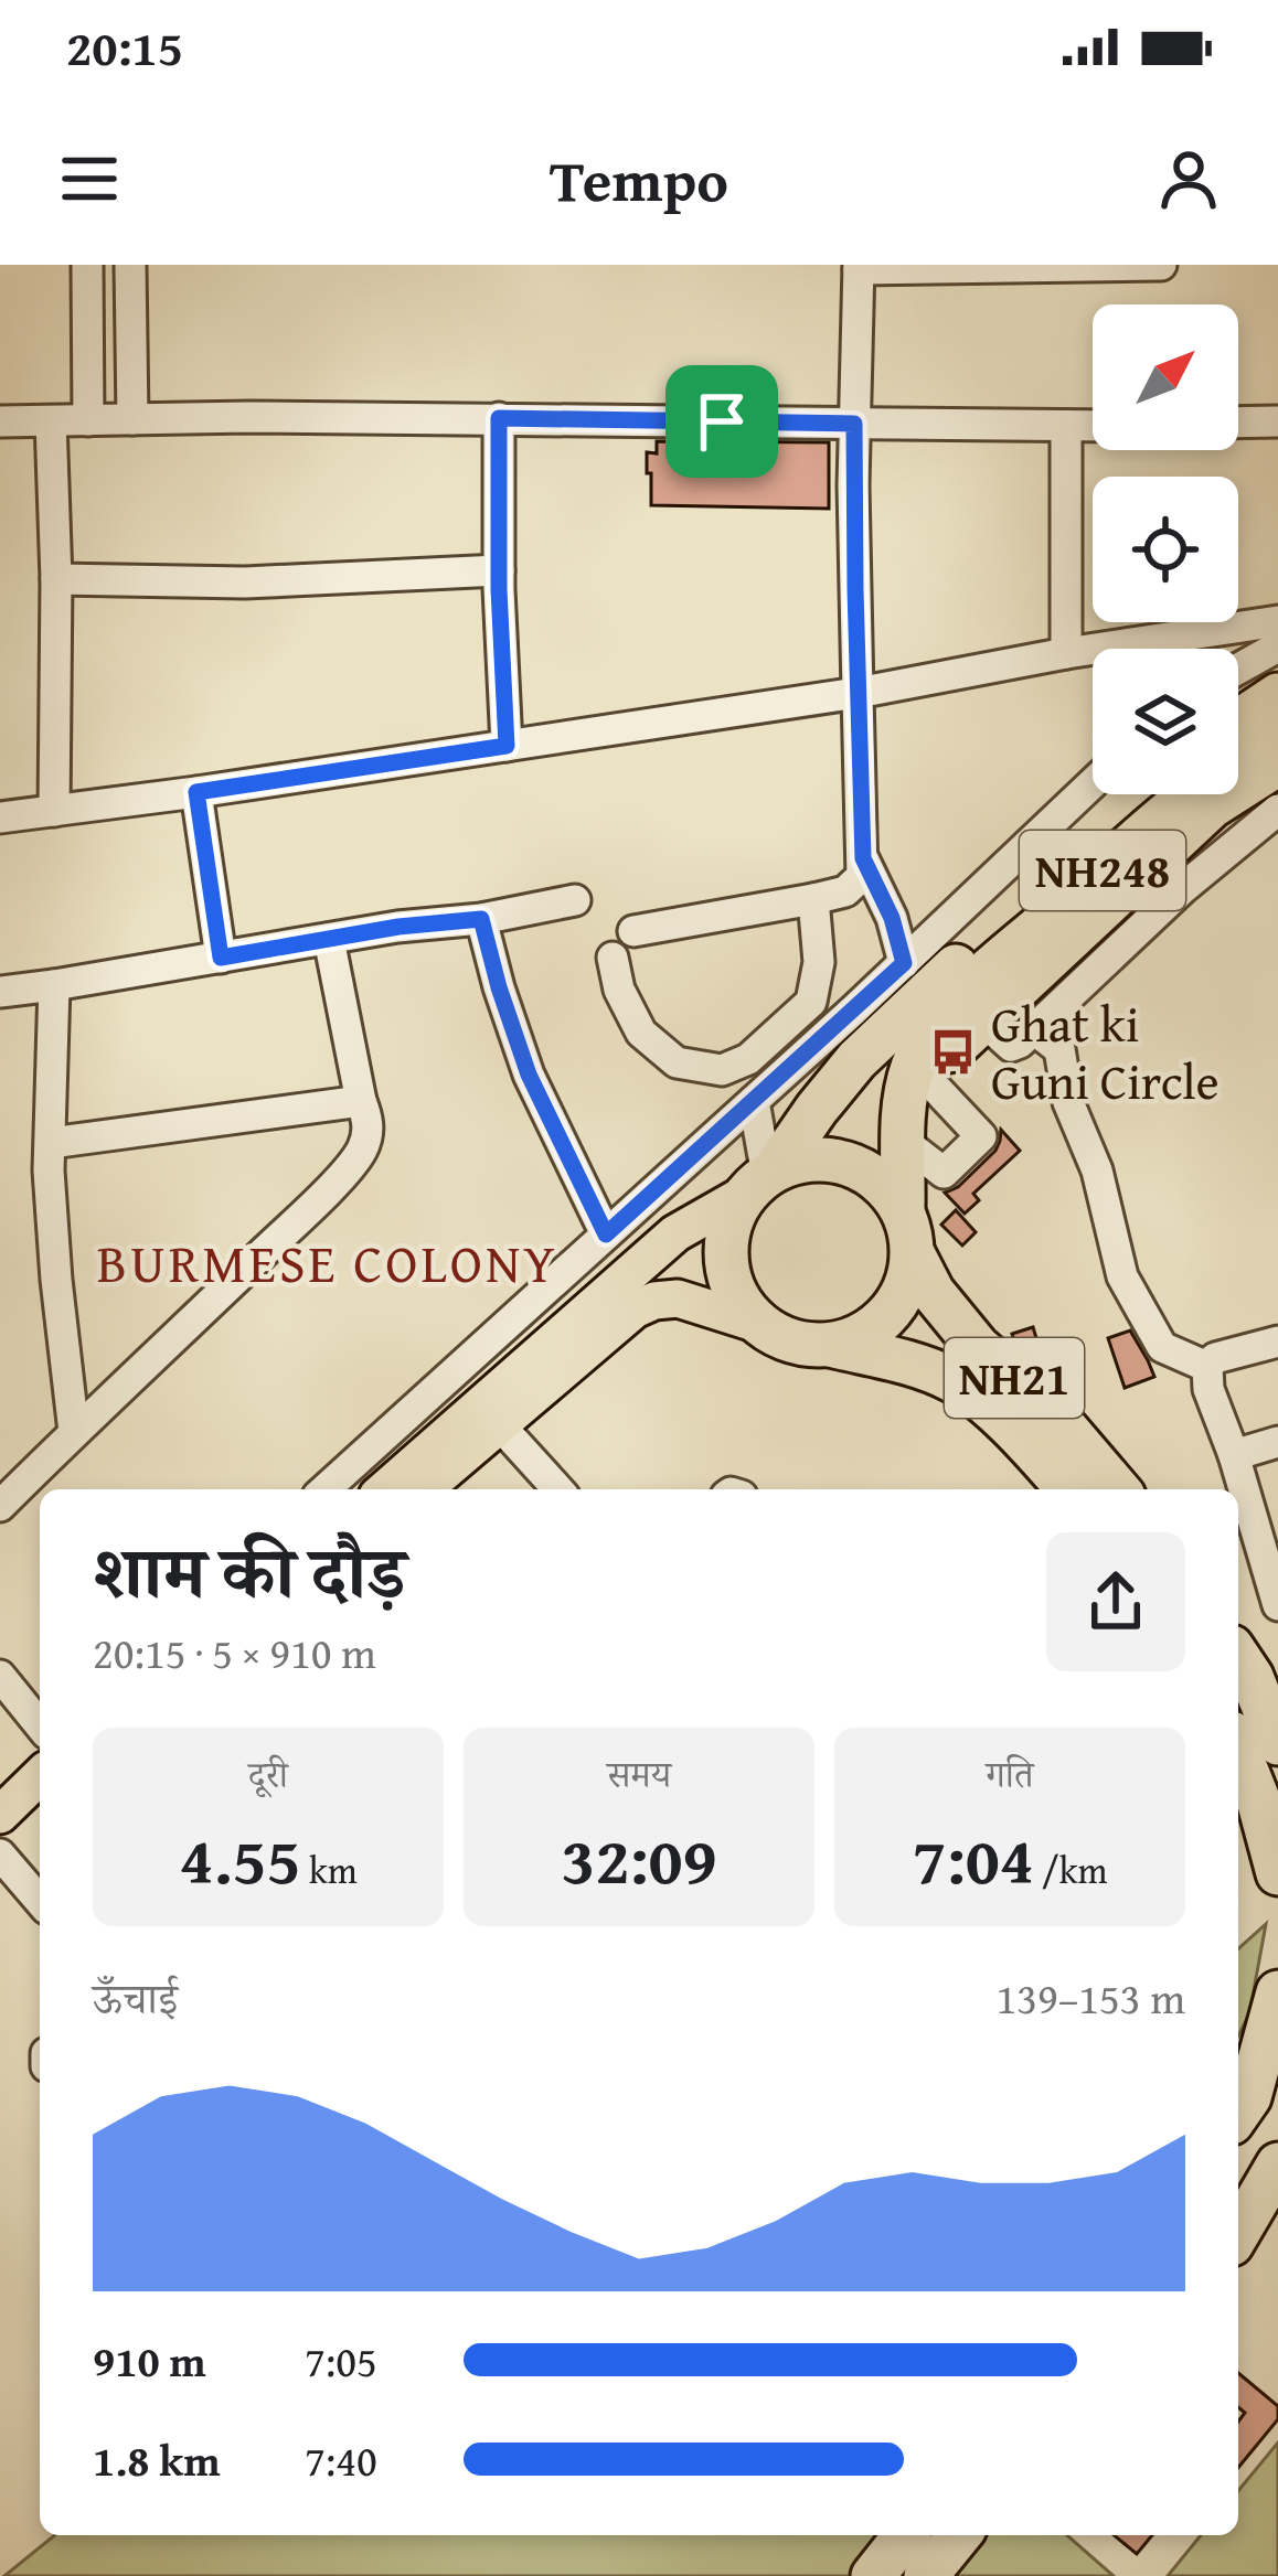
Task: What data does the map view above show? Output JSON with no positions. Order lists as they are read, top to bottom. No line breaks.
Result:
{"streets":{"highway":["NH248","NH21"]},"crossings":[["NH248","NH21"]],"districts":["BURMESE COLONY"],"places":{"bus stop":["Ghat ki Guni Circle"]},"north":"top right","page":{"status":"20:15","header":"Tempo","heading":["शाम की दौड़","20:15 · 5 × 910 m"],"stats":[["दूरी","4.55 km"],["समय","32:09"],["गति","7:04 /km"]],"chart":["ऊँचाई","139–153 m"],"list":[{"name":"910 m","note":"7:05"},{"name":"1.8 km","note":"7:40"}]}}
